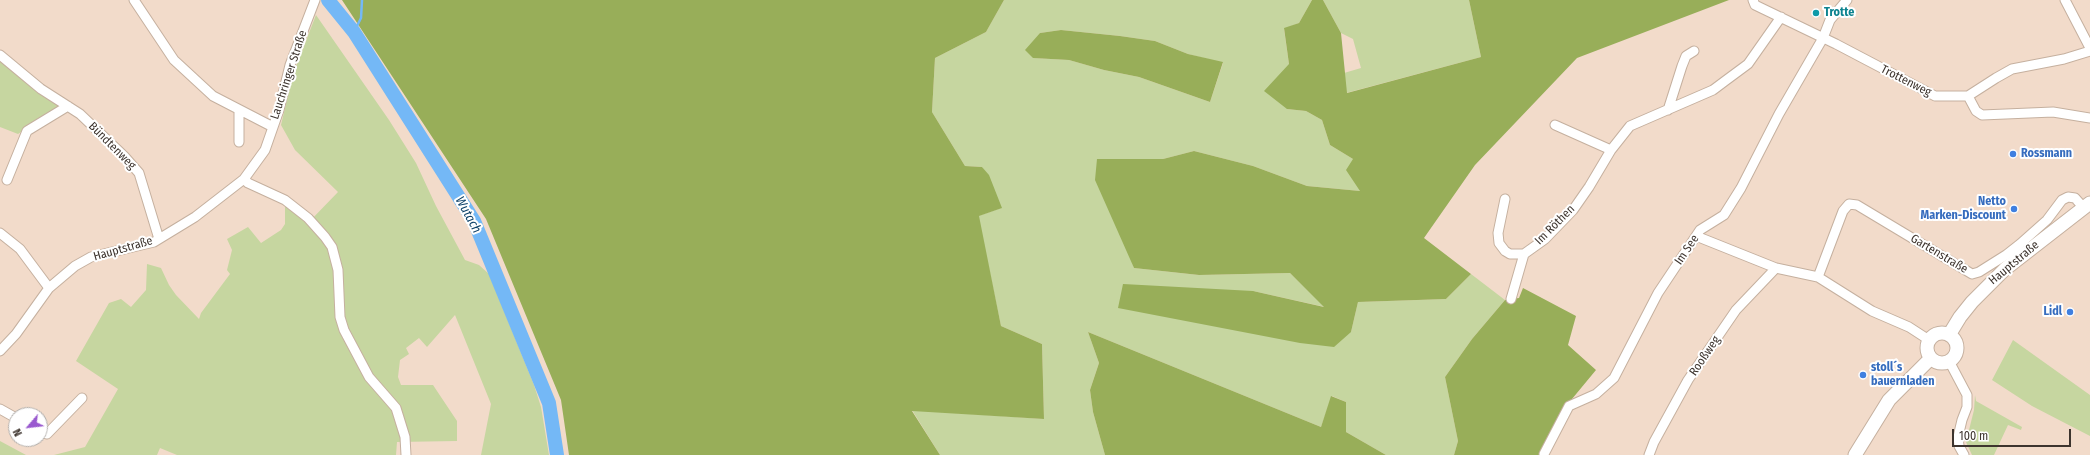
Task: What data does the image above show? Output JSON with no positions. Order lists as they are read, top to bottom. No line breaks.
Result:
{"streets":{"main road":["Hauptstraße"],"street":["Lauchringer Straße","Trottenweg","Bündtenweg","Im Röthen","Im See","Gartenstraße","Rooßweg"]},"crossings":[["Lauchringer Straße","Hauptstraße"],["Trottenweg","Im Röthen"],["Trottenweg","Im See"],["Bündtenweg","Hauptstraße"],["Hauptstraße","Gartenstraße"]],"water":["Wutach"],"places":["Trotte","Rossmann","Netto Marken-Discount","Lidl","stoll´s bauernladen"],"scale_bar":"100 m","north":"bottom left"}
